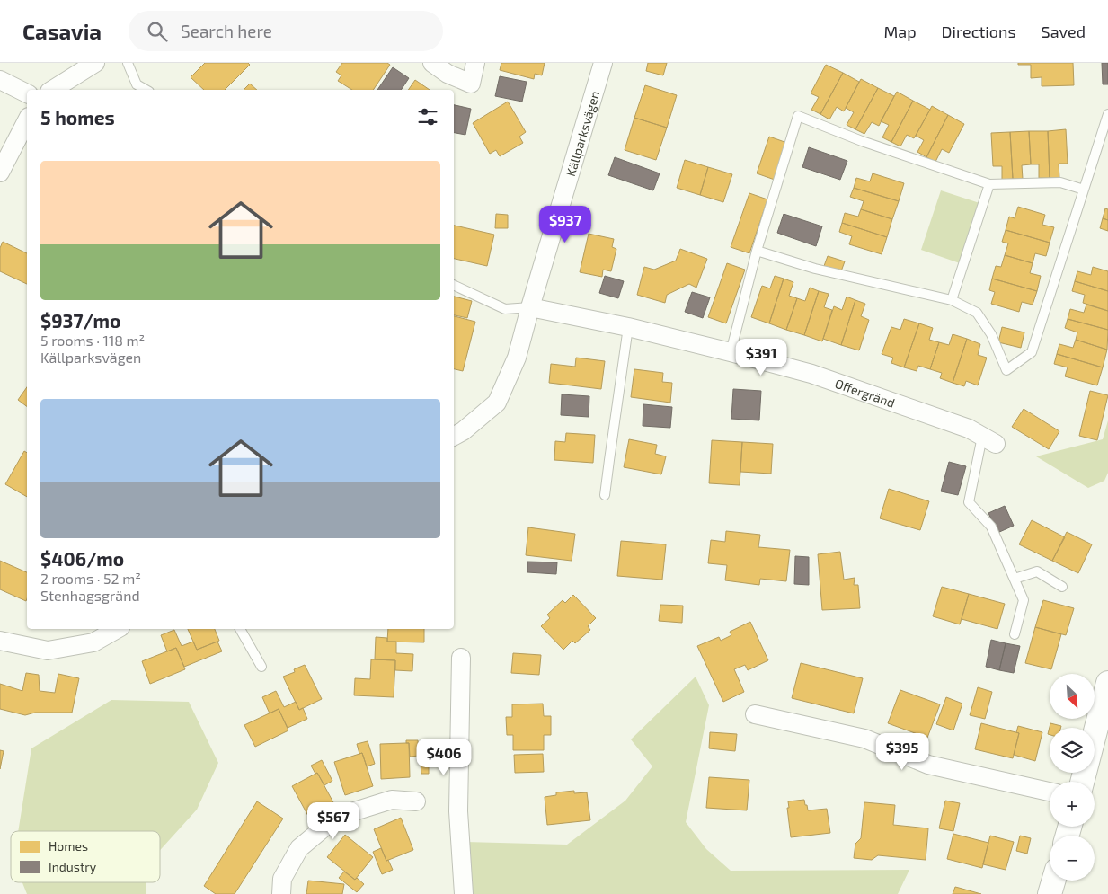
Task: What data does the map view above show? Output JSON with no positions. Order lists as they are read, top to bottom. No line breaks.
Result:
{"streets":{"street":["Källparksvägen","Offergränd"]},"crossings":[["Källparksvägen","Offergränd"]],"legend":["Homes","Industry"],"north":"bottom right","page":{"header":"Casavia","search":"Search here","nav":["Map","Directions","Saved"],"heading":"5 homes","list":[{"name":"$937/mo","note":"5 rooms · 118 m² · Källparksvägen"},{"name":"$406/mo","note":"2 rooms · 52 m² · Stenhagsgränd"}],"price":["$937","$391","$395","$406","$567"],"map_buttons":["+","−"]}}
